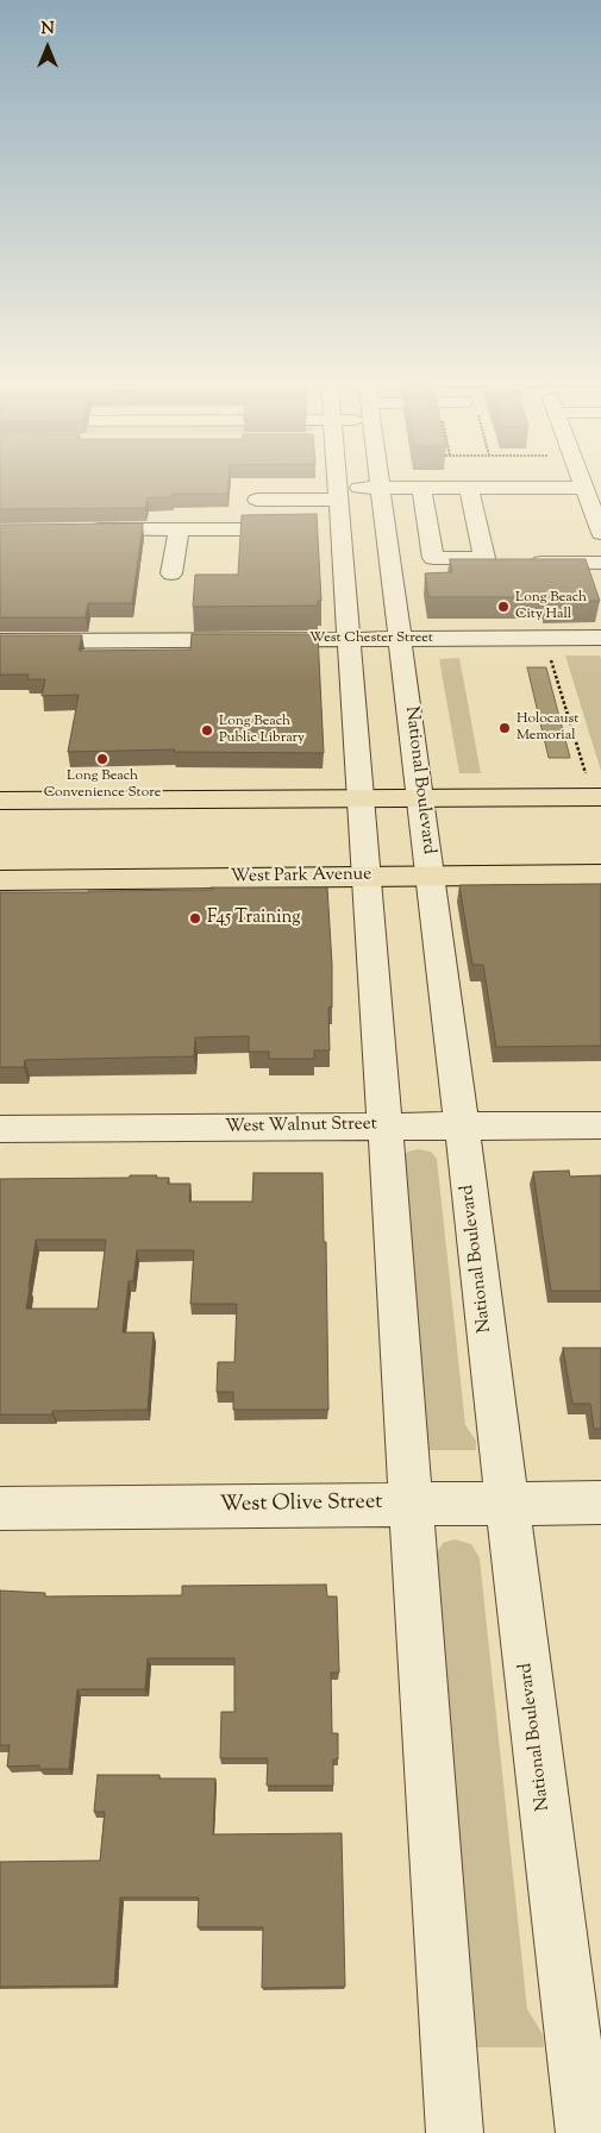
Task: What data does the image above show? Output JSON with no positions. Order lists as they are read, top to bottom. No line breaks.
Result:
{"streets":{"highway":["West Park Avenue"],"street":["West Chester Street","National Boulevard","West Walnut Street","West Olive Street"]},"crossings":[["West Chester Street","National Boulevard"],["National Boulevard","West Park Avenue"],["National Boulevard","West Walnut Street"],["National Boulevard","West Olive Street"]],"places":["Long Beach City Hall","Holocaust Memorial","Long Beach Public Library","Long Beach Convenience Store","F45 Training"],"north":"top"}
